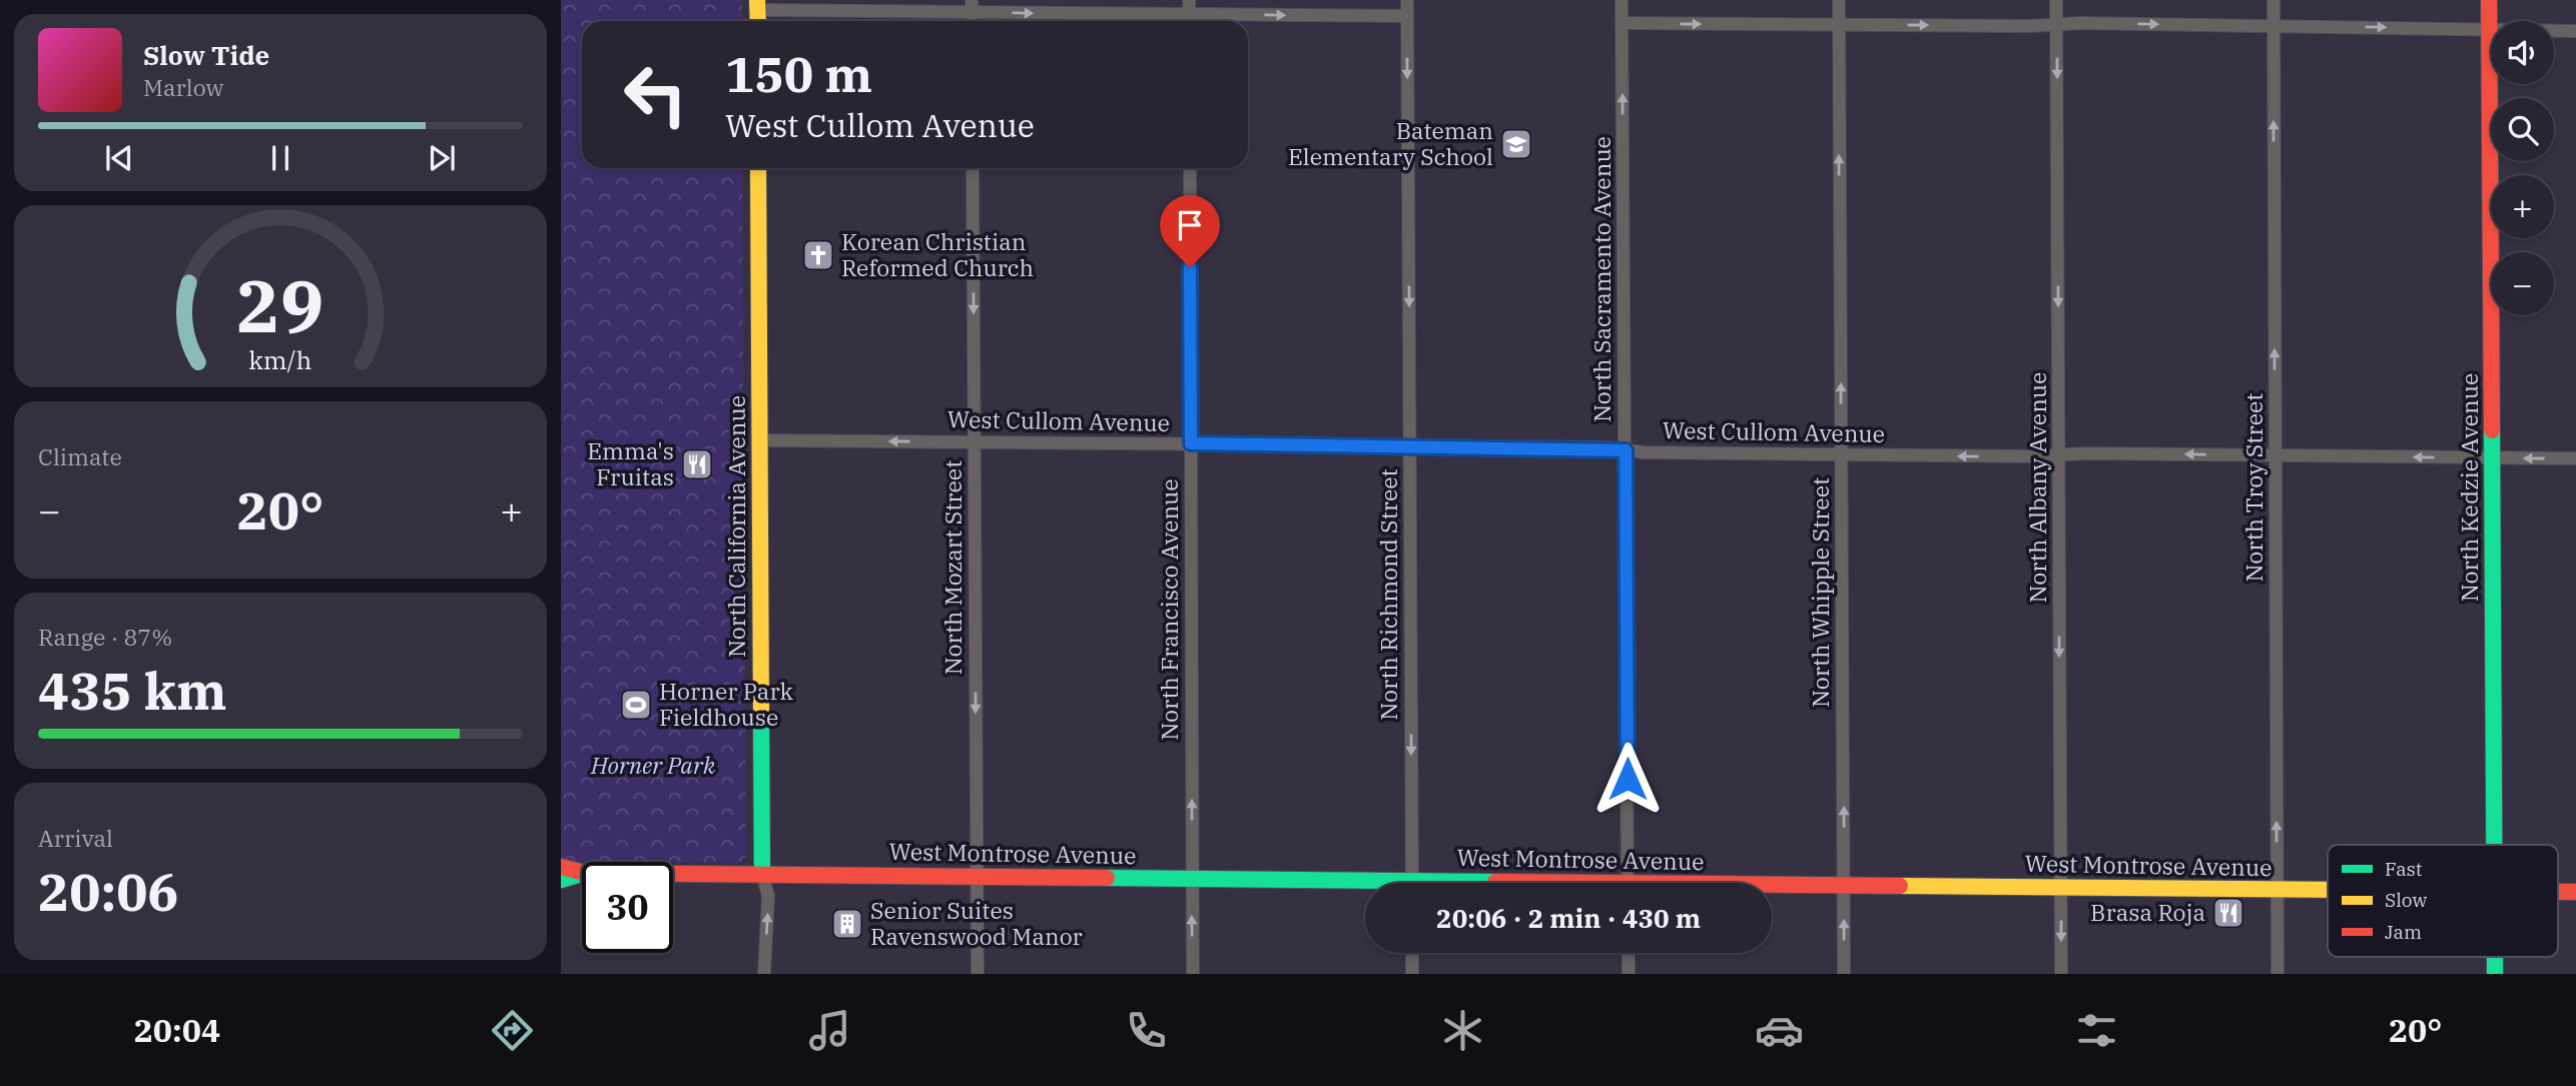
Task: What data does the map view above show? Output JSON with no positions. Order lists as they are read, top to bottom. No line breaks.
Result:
{"streets":{"main road":["North Kedzie Avenue","North California Avenue","West Montrose Avenue"],"street":["North Sacramento Avenue","West Cullom Avenue","North Albany Avenue","North Troy Street","North Mozart Street","North Whipple Street","North Richmond Street","North Francisco Avenue"]},"crossings":[["North Sacramento Avenue","West Cullom Avenue"],["West Cullom Avenue","North Albany Avenue"],["West Cullom Avenue","North Troy Street"],["West Cullom Avenue","North Kedzie Avenue"],["West Cullom Avenue","North California Avenue"],["West Cullom Avenue","North Mozart Street"],["West Cullom Avenue","North Whipple Street"],["West Cullom Avenue","North Richmond Street"],["West Cullom Avenue","North Francisco Avenue"],["North Albany Avenue","West Montrose Avenue"],["North Troy Street","West Montrose Avenue"],["North California Avenue","West Montrose Avenue"],["North Mozart Street","West Montrose Avenue"],["North Whipple Street","West Montrose Avenue"],["North Francisco Avenue","West Montrose Avenue"]],"one_way":["North Sacramento Avenue","West Cullom Avenue","North Albany Avenue","North Troy Street","North Mozart Street","North Whipple Street","North Richmond Street","North Francisco Avenue"],"parks":["Horner Park"],"places":{"school or university":["Bateman Elementary School"],"church":["Korean Christian Reformed Church"],"restaurant":["Emma's Fruitas","Brasa Roja"],"sports":["Horner Park Fieldhouse"],"building":["Senior Suites Ravenswood Manor"]},"legend":["Fast","Slow","Jam"],"page":{"map_buttons":["+","−"],"turn":["150 m","West Cullom Avenue"],"song":["Slow Tide","Marlow"],"tile":["Climate",["Range · 87%","435 km"],["Arrival","20:06"]],"heat":["−","20°","+"],"limit":"30","trip":"20:06 · 2 min · 430 m","tabs":["20:04","20°"],"gauge":["29","km/h"]}}
